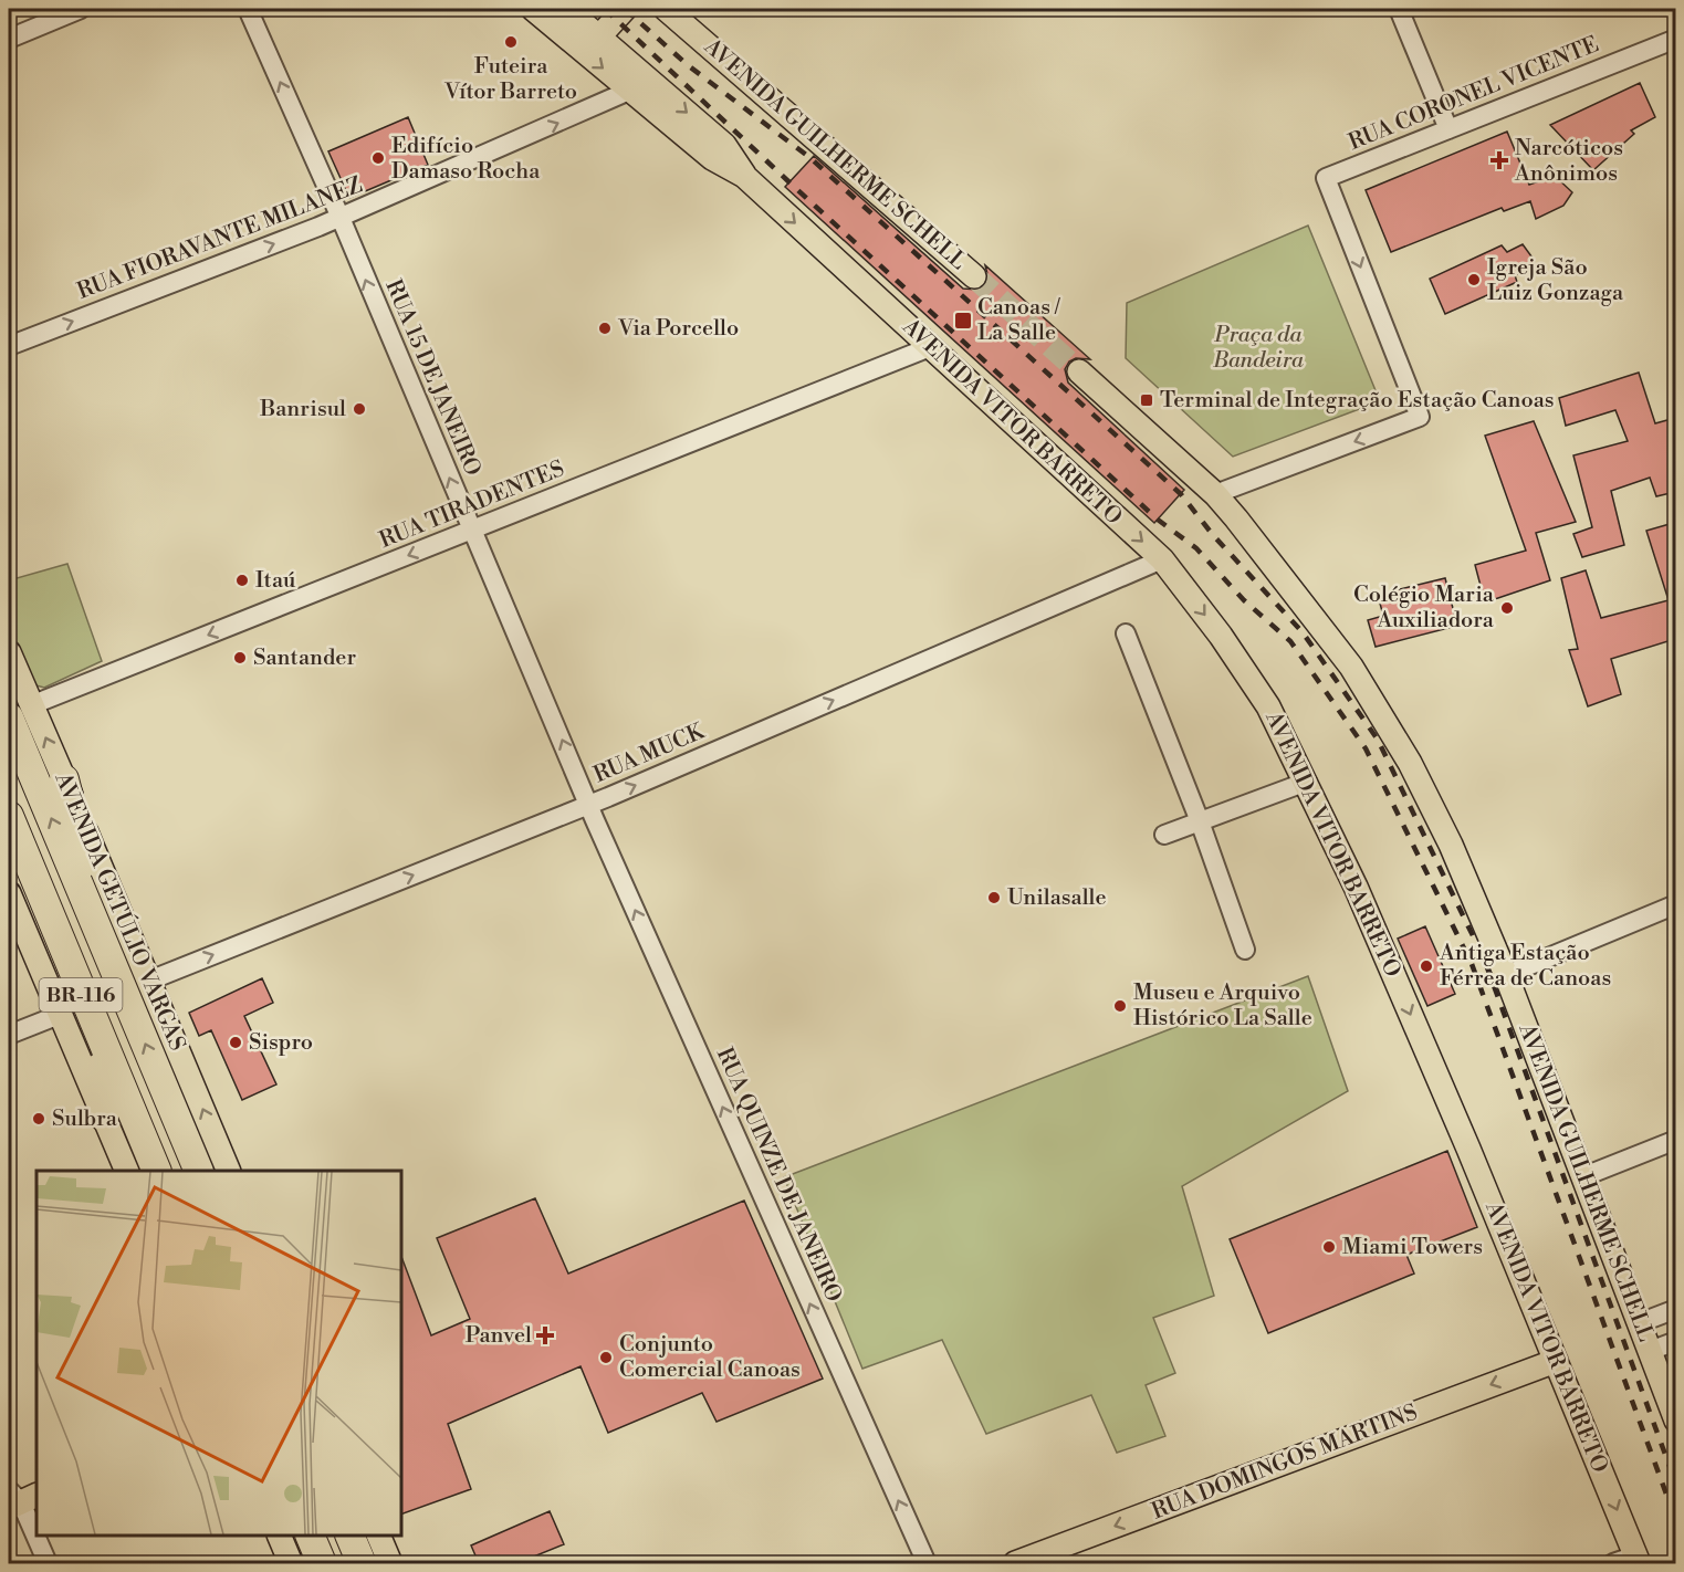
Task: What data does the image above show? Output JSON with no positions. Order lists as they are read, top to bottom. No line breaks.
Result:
{"streets":{"highway":["BR-116"],"main road":["AVENIDA GUILHERME SCHELL","AVENIDA VITOR BARRETO","AVENIDA GETÚLIO VARGAS","RUA DOMINGOS MARTINS"],"street":["RUA CORONEL VICENTE","RUA FIORAVANTE MILANEZ","RUA 15 DE JANEIRO","RUA TIRADENTES","RUA MUCK","RUA QUINZE DE JANEIRO"]},"crossings":[["RUA CORONEL VICENTE","AVENIDA GUILHERME SCHELL"],["RUA FIORAVANTE MILANEZ","RUA 15 DE JANEIRO"],["RUA 15 DE JANEIRO","RUA TIRADENTES"],["RUA 15 DE JANEIRO","RUA MUCK"],["RUA 15 DE JANEIRO","RUA QUINZE DE JANEIRO"],["AVENIDA VITOR BARRETO","RUA TIRADENTES"],["AVENIDA VITOR BARRETO","RUA MUCK"],["AVENIDA VITOR BARRETO","RUA DOMINGOS MARTINS"],["RUA TIRADENTES","AVENIDA GETÚLIO VARGAS"],["RUA TIRADENTES","BR-116"],["RUA MUCK","AVENIDA GETÚLIO VARGAS"],["RUA MUCK","RUA QUINZE DE JANEIRO"],["AVENIDA GETÚLIO VARGAS","BR-116"]],"one_way":["RUA FIORAVANTE MILANEZ","RUA 15 DE JANEIRO","AVENIDA VITOR BARRETO","RUA TIRADENTES","RUA MUCK","RUA QUINZE DE JANEIRO","RUA DOMINGOS MARTINS"],"parks":["Praça da Bandeira"],"places":{"other":["Futeira Vítor Barreto","Edifício Damaso Rocha","Igreja São Luiz Gonzaga","Via Porcello","Banrisul","Itaú","Colégio Maria Auxiliadora","Santander","Unilasalle","Antiga Estação Férrea de Canoas","Museu e Arquivo Histórico La Salle","Sispro","Sulbra","Miami Towers","Conjunto Comercial Canoas"],"health":["Narcóticos Anônimos","Panvel"],"transit":["Canoas / La Salle","Terminal de Integração Estação Canoas"]}}
